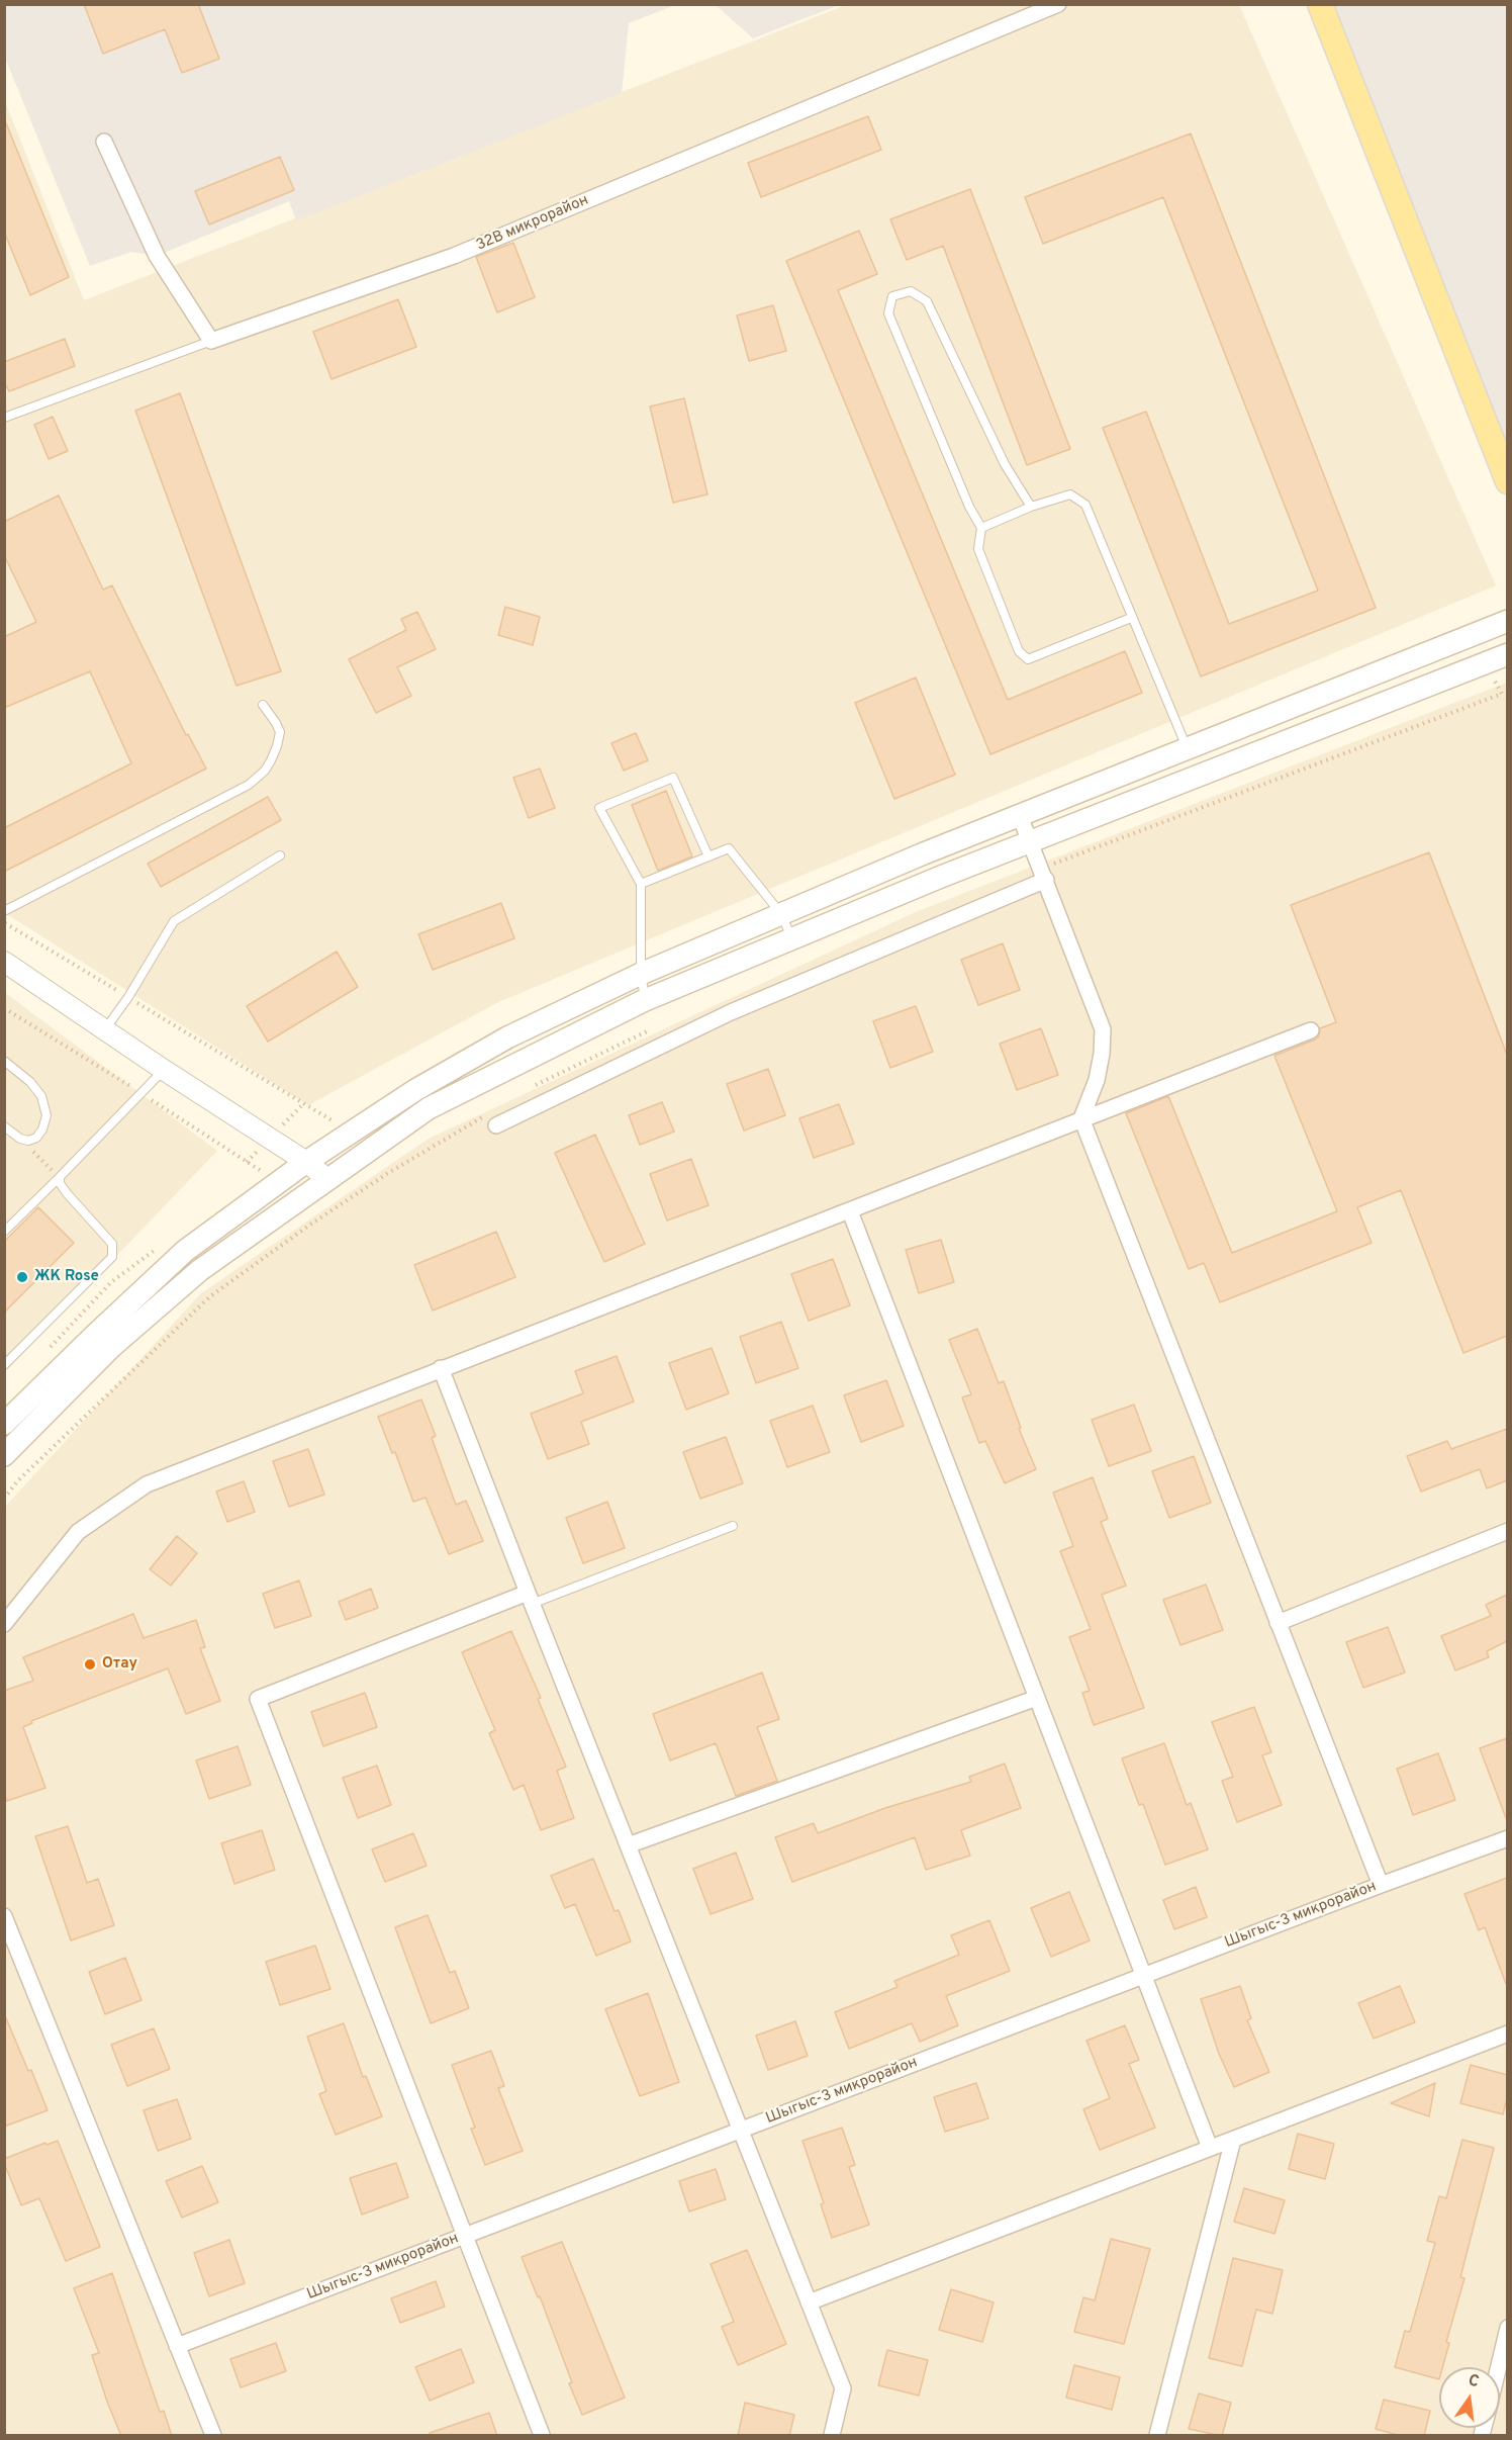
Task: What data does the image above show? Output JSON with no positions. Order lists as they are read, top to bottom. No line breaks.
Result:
{"streets":{"street":["32В микрорайон","Шыгыс-3 микрорайон"]},"places":["ЖК Rose","Отау"],"north":"top"}
